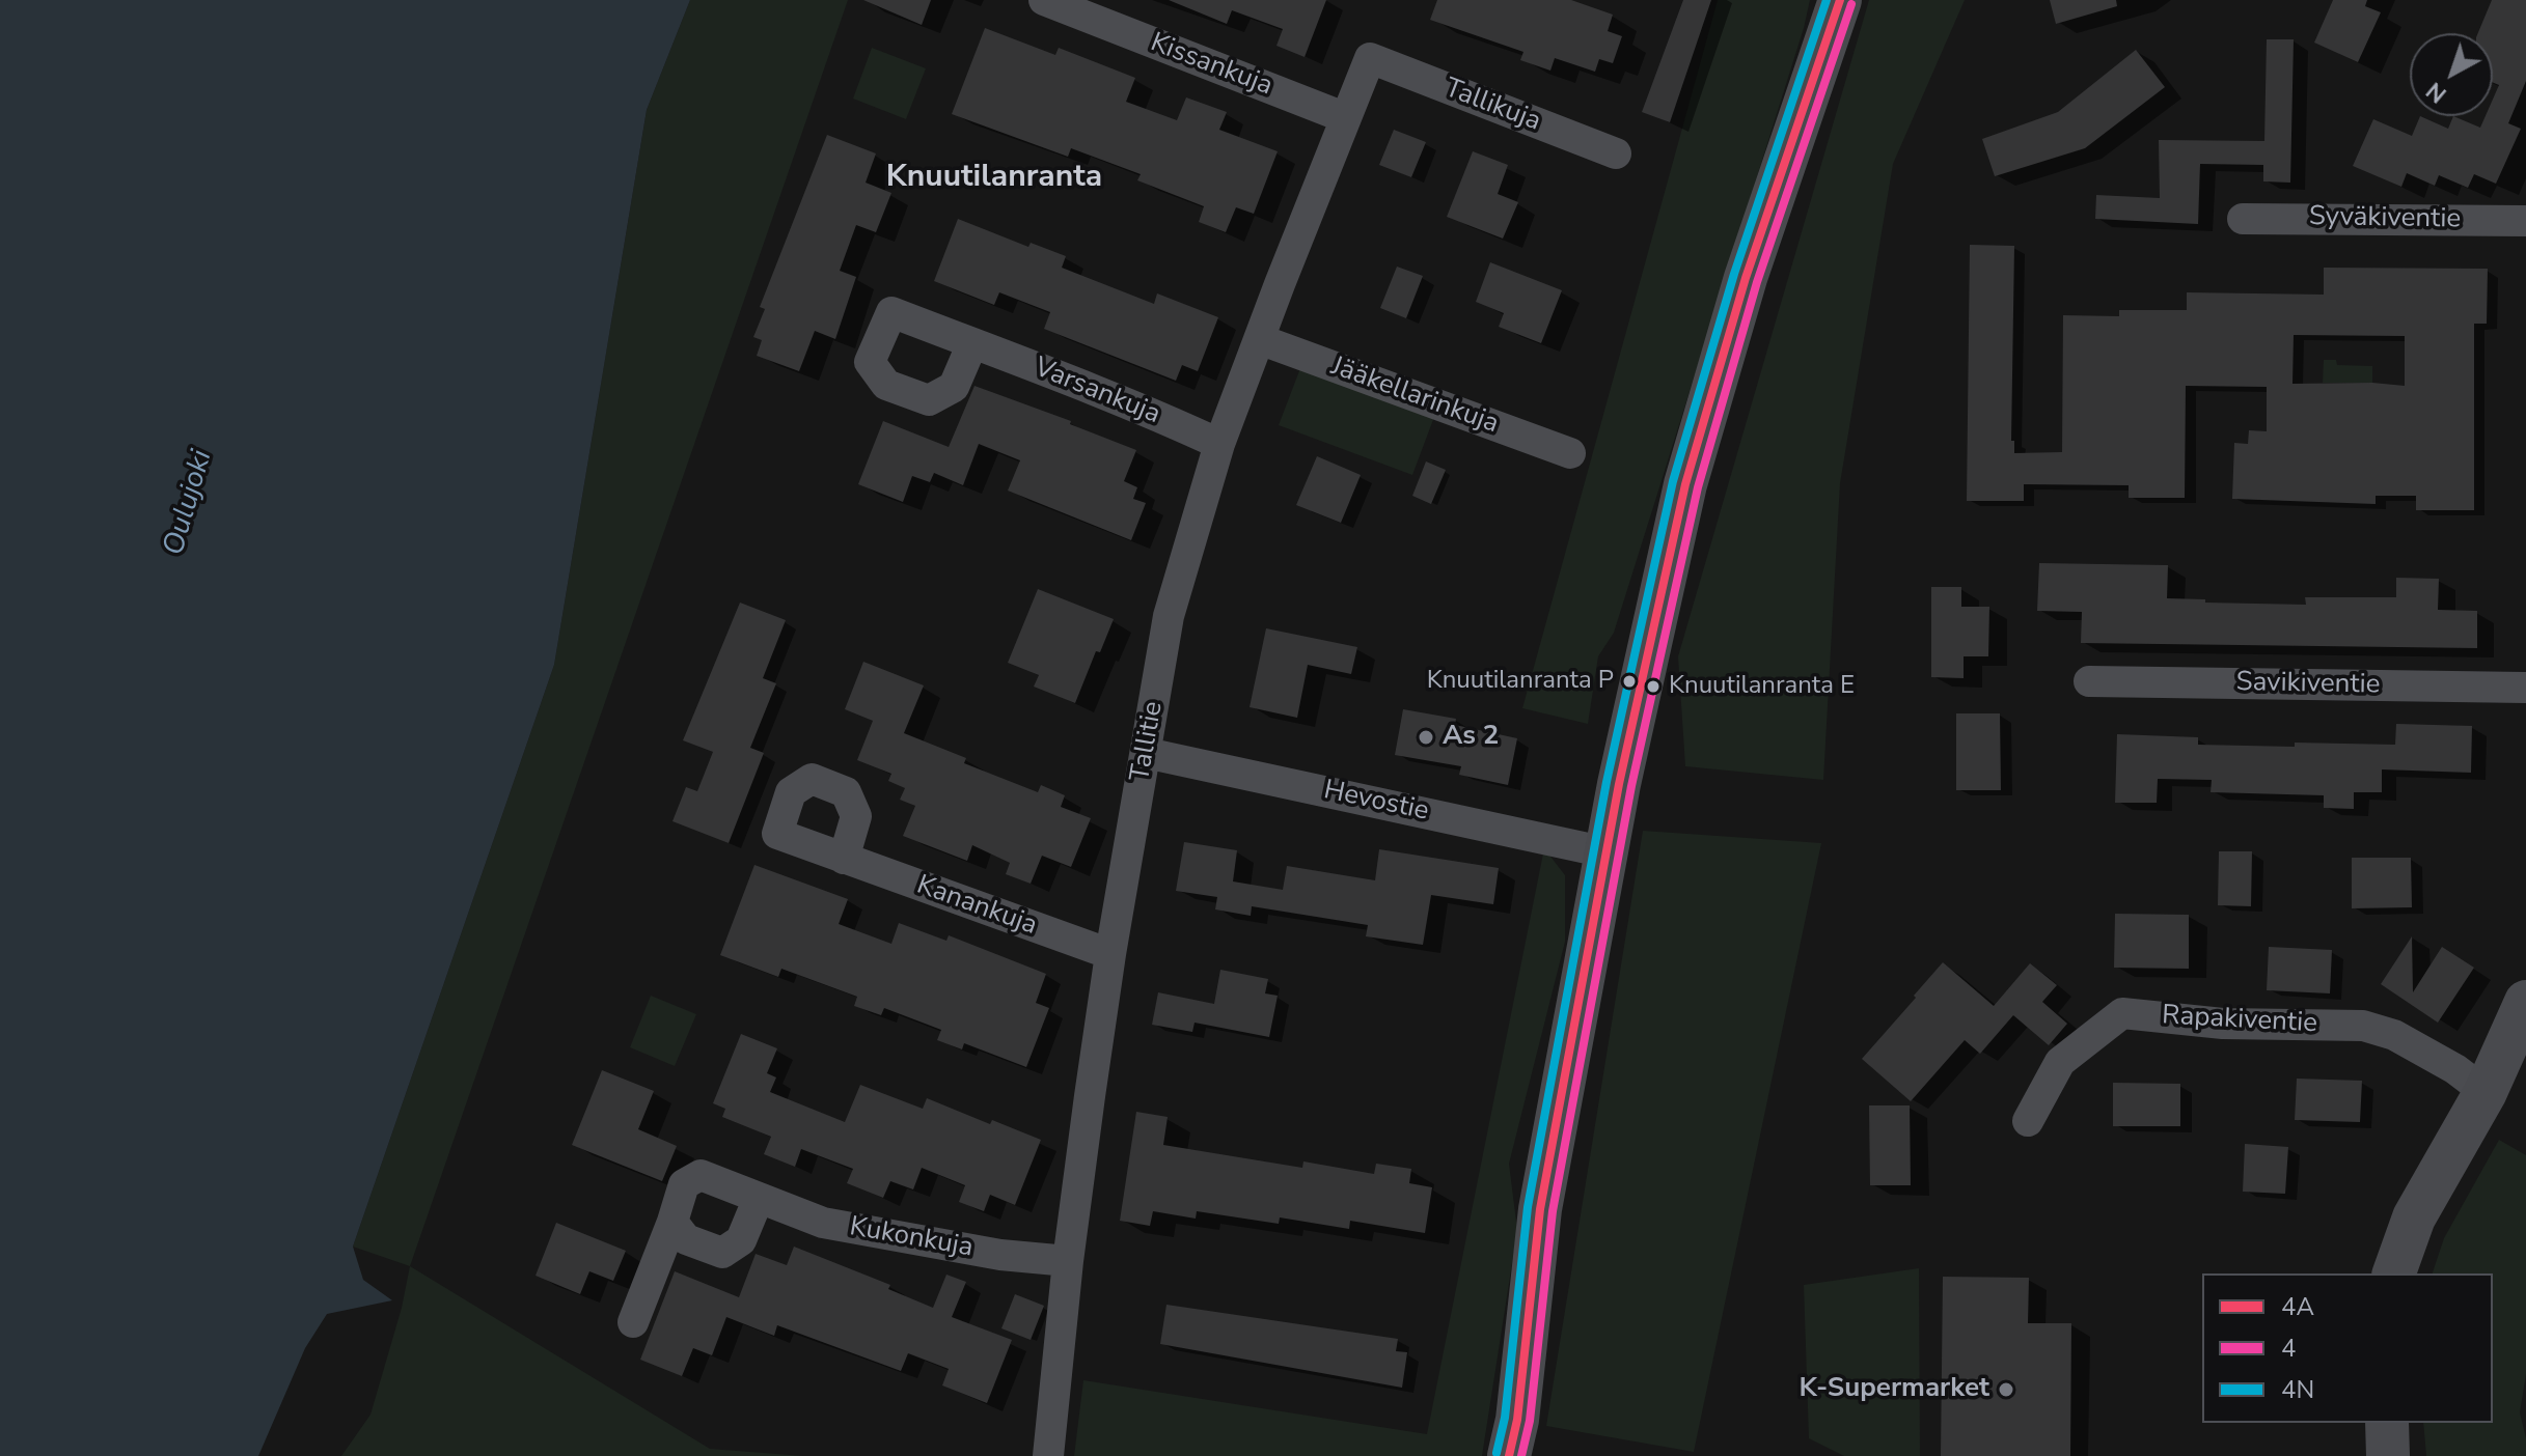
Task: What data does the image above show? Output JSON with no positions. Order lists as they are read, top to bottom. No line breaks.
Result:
{"streets":{"street":["Kissankuja","Tallikuja","Syväkiventie","Varsankuja","Jääkellarinkuja","Savikiventie","Tallitie","Hevostie","Kanankuja","Rapakiventie","Kukonkuja"]},"crossings":[["Kissankuja","Tallitie"],["Tallikuja","Tallitie"],["Varsankuja","Tallitie"],["Jääkellarinkuja","Tallitie"],["Tallitie","Hevostie"],["Tallitie","Kanankuja"],["Tallitie","Kukonkuja"]],"districts":["Knuutilanranta"],"water":["Oulujoki"],"places":["Knuutilanranta P","Knuutilanranta E","As 2","K-Supermarket"],"lines":["transit line 4A","transit line 4N","transit line 4"],"legend":["4A","4","4N"],"north":"bottom left"}
